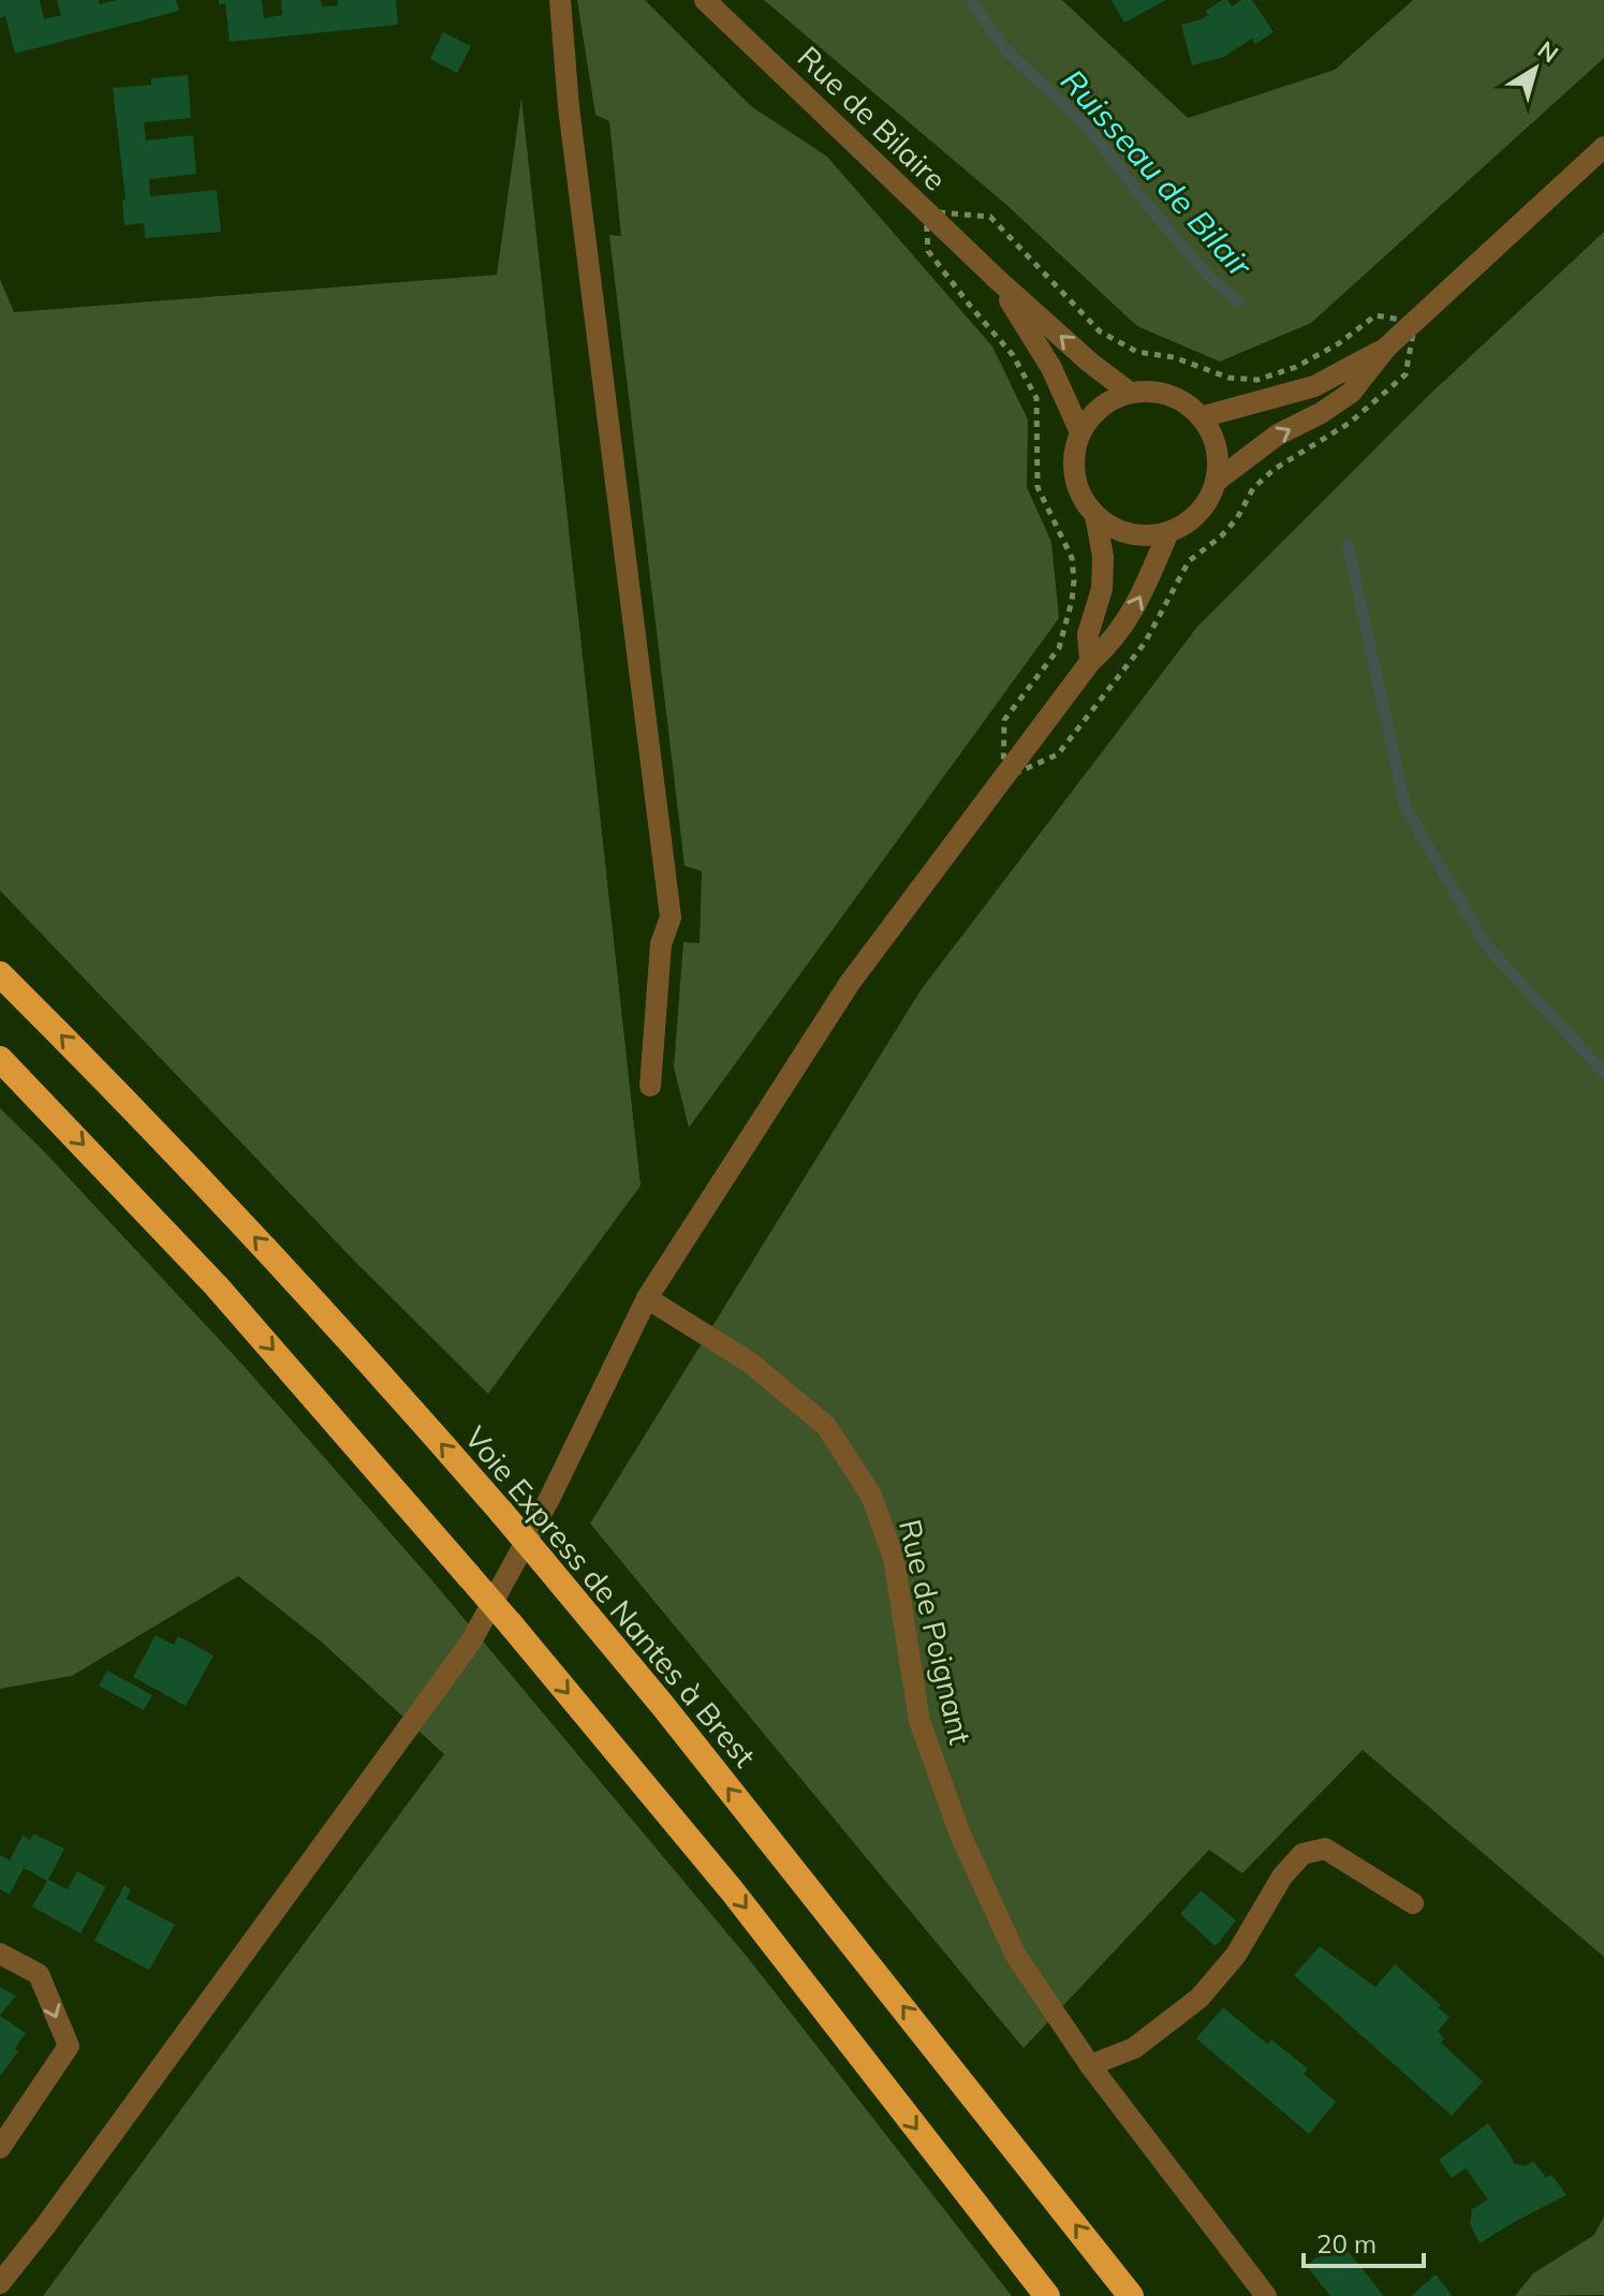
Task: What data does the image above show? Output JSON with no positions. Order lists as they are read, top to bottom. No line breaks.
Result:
{"streets":{"highway":["Voie Express de Nantes à Brest"],"street":["Rue de Bilaire","Rue de Poignant"]},"water":["Ruisseau de Bilair"],"scale_bar":"20 m","north":"top right"}
